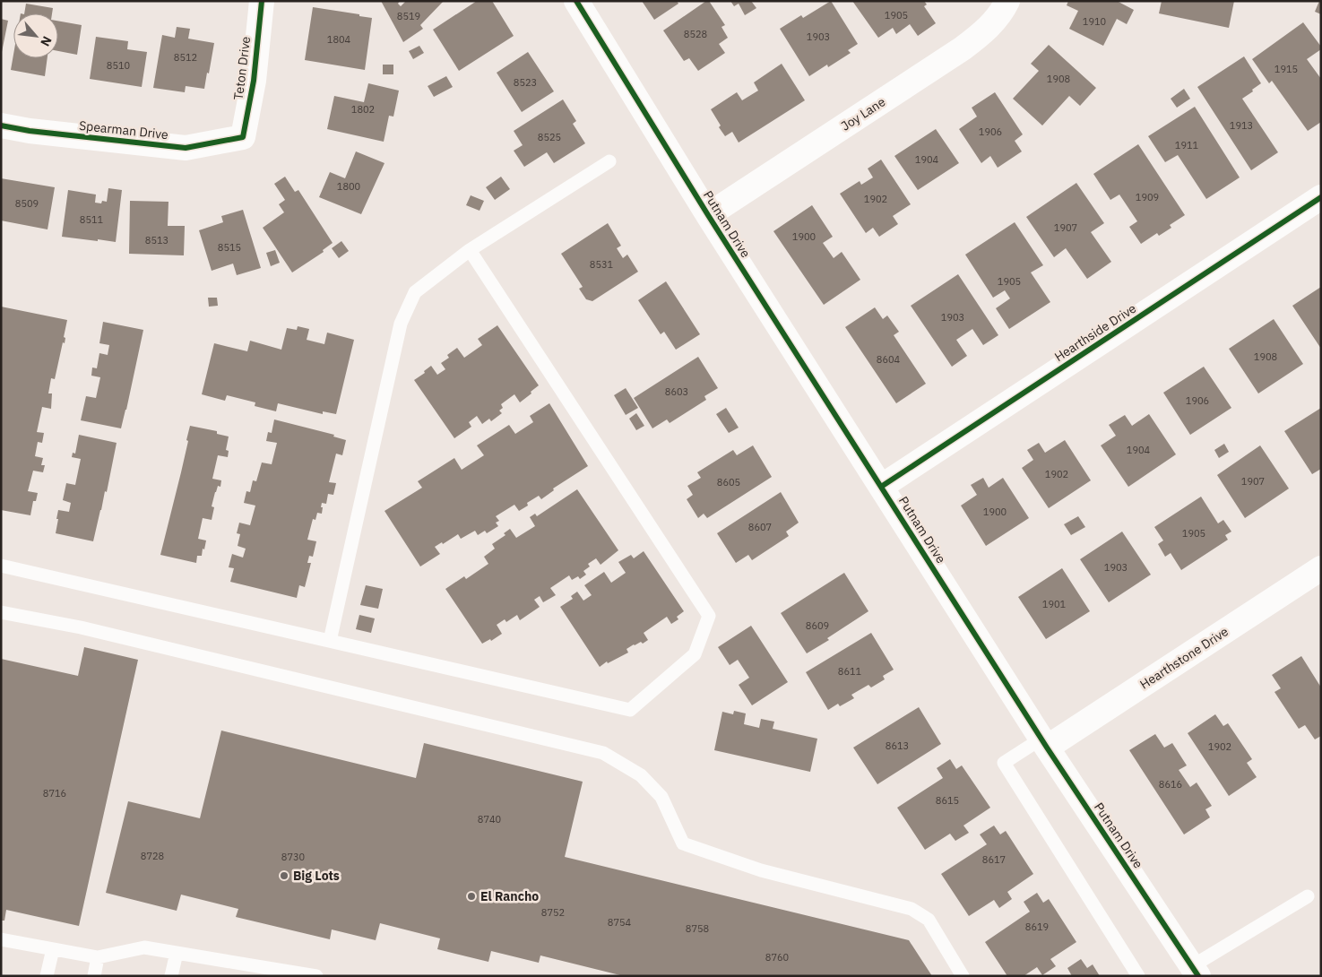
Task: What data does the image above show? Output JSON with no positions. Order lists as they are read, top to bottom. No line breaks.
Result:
{"streets":{"street":["Teton Drive","Joy Lane","Spearman Drive","Putnam Drive","Hearthside Drive","Hearthstone Drive"]},"crossings":[["Teton Drive","Spearman Drive"],["Joy Lane","Putnam Drive"],["Putnam Drive","Hearthside Drive"],["Putnam Drive","Hearthstone Drive"]],"places":["Big Lots","El Rancho"],"house_numbers":["1905","8519","1910","8528","1903","1804","8512","8510","1915","1908","8523","1802","1913","1906","8525","1911","1904","1800","1909","1902","8509","8511","1907","1900","8513","8515","8531","1905","1903","1908","8604","8603","1906","1904","1902","1907","8605","1900","8607","1905","1903","1901","8609","8611","8613","1902","8616","8716","8615","8740","8728","8730","8617","8752","8754","8619","8758","8760"],"north":"bottom right"}
